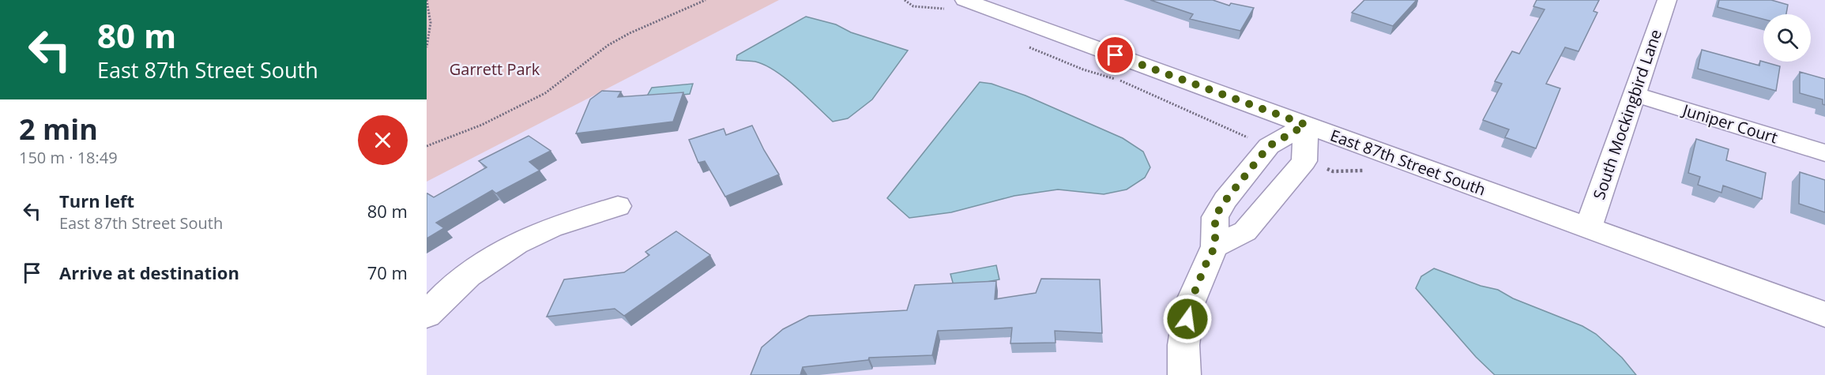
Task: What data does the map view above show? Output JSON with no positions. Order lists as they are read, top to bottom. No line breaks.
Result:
{"streets":{"street":["South Mockingbird Lane","Juniper Court","East 87th Street South"]},"crossings":[["South Mockingbird Lane","Juniper Court"],["South Mockingbird Lane","East 87th Street South"]],"parks":["Garrett Park"],"page":{"turn":["80 m","East 87th Street South"],"heading":["2 min","150 m · 18:49"],"list":[{"name":"Turn left","note":"East 87th Street South","value":"80 m"},{"name":"Arrive at destination","value":"70 m"}]}}
